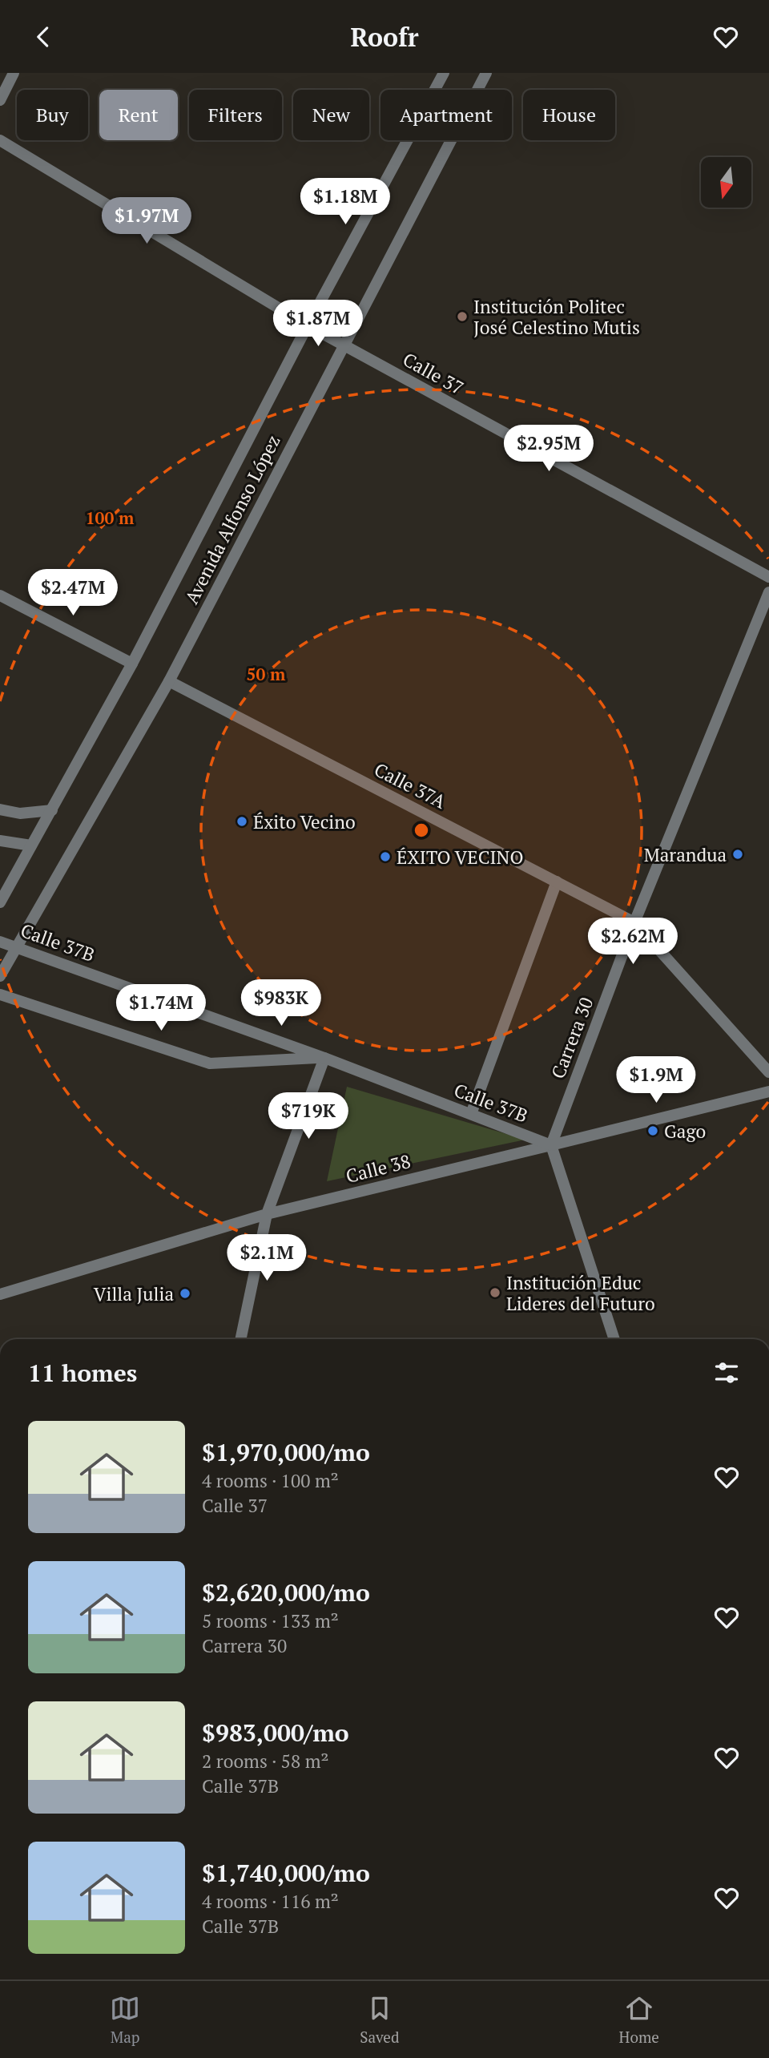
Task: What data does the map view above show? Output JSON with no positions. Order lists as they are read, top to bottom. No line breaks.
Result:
{"streets":{"street":["Calle 37","Avenida Alfonso López","Calle 37A","Calle 37B","Carrera 30","Calle 38"]},"crossings":[["Calle 37","Avenida Alfonso López"],["Avenida Alfonso López","Calle 37A"],["Avenida Alfonso López","Calle 37B"],["Calle 37A","Carrera 30"],["Calle 37B","Carrera 30"],["Calle 37B","Calle 38"],["Carrera 30","Calle 38"]],"places":["Institución Politec José Celestino Mutis","Éxito Vecino","Marandua","ÉXITO VECINO","Gago","Institución Educ Lideres del Futuro","Villa Julia"],"north":"bottom","page":{"header":"Roofr","chip":["Buy","Rent","Filters","New","Apartment","House"],"price":["$1.18M","$1.97M","$1.87M","$2.95M","$2.47M","$2.62M","$983K","$1.74M","$1.9M","$719K","$2.1M"],"heading":"11 homes","list":[{"name":"$1,970,000/mo","note":"4 rooms · 100 m² · Calle 37"},{"name":"$2,620,000/mo","note":"5 rooms · 133 m² · Carrera 30"},{"name":"$983,000/mo","note":"2 rooms · 58 m² · Calle 37B"},{"name":"$1,740,000/mo","note":"4 rooms · 116 m² · Calle 37B"}],"tabs":["Map","Saved","Home"]},"rings":["100 m","50 m"]}
